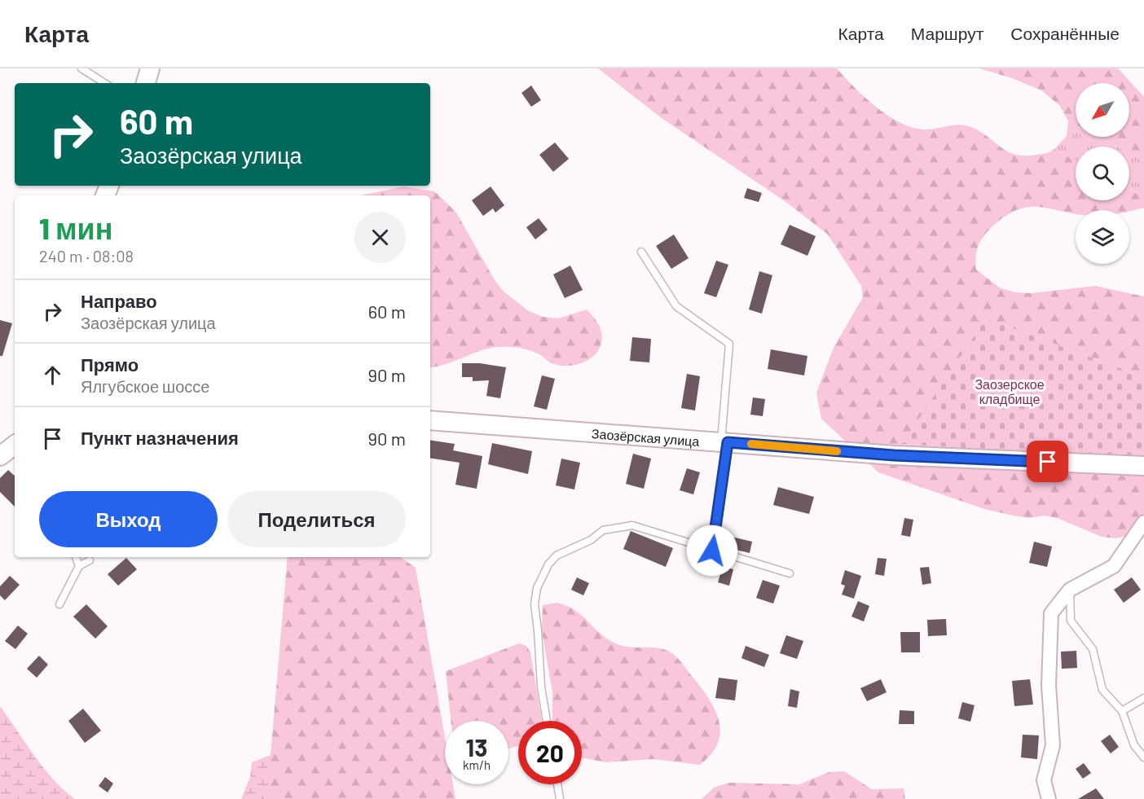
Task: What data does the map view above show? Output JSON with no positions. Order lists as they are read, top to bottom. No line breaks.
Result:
{"streets":{"street":["Заозёрская улица"]},"parks":["Заозерское кладбище"],"north":"bottom left","page":{"header":"Карта","nav":["Карта","Маршрут","Сохранённые"],"turn":["60 m","Заозёрская улица"],"heading":["1 мин","240 m · 08:08"],"list":[{"name":"Направо","note":"Заозёрская улица","value":"60 m"},{"name":"Прямо","note":"Ялгубское шоссе","value":"90 m"},{"name":"Пункт назначения","value":"90 m"}],"buttons":["Выход","Поделиться"],"speed":"13 km/h","limit":"20"}}
